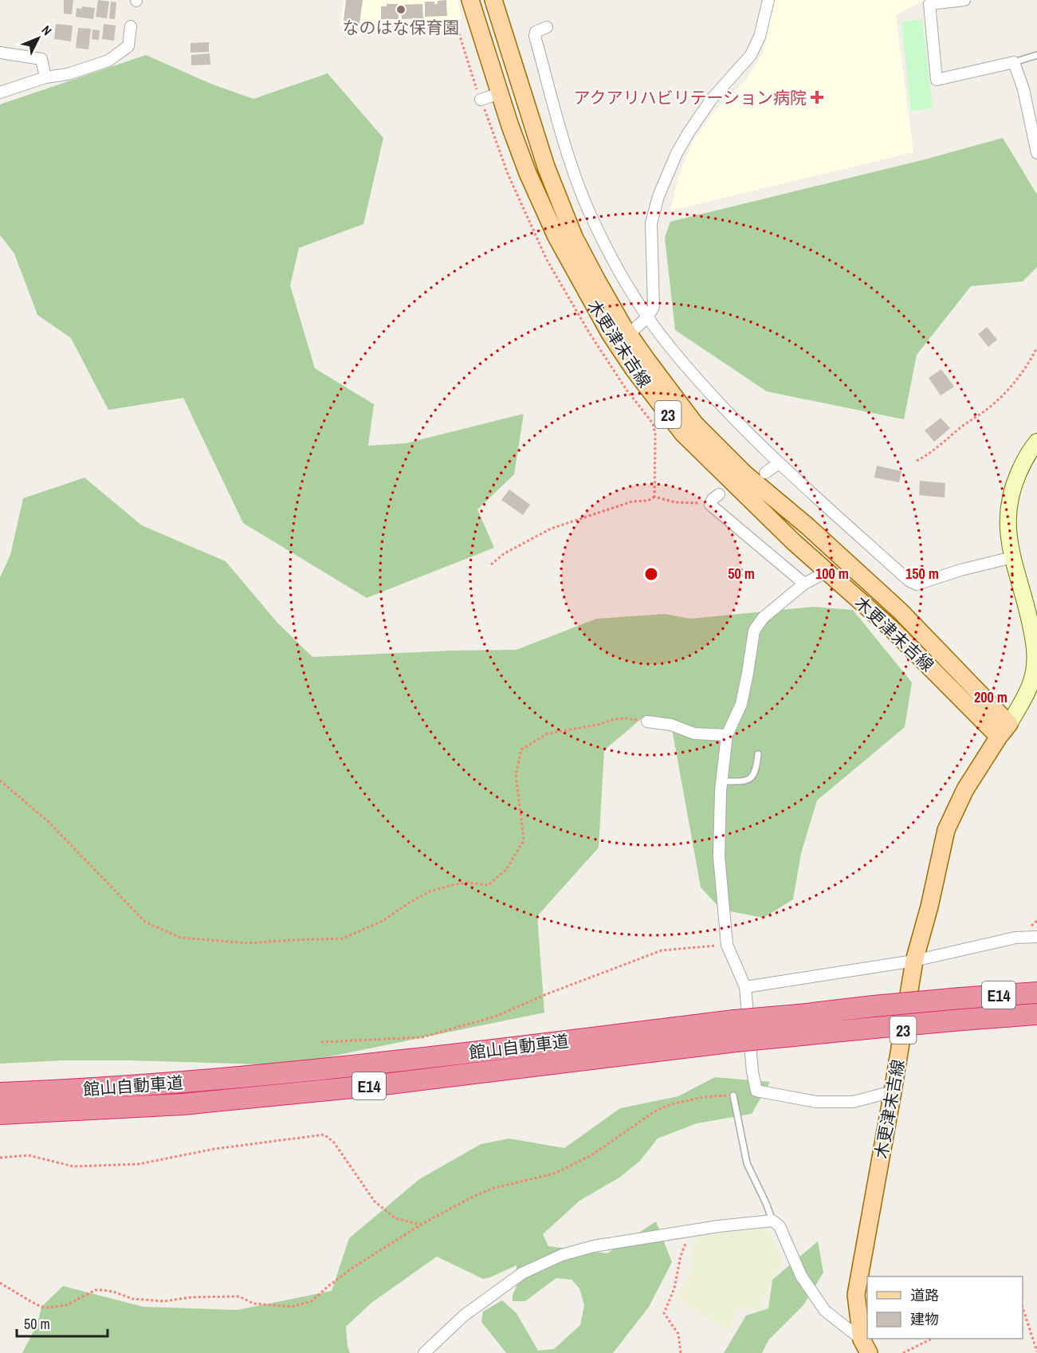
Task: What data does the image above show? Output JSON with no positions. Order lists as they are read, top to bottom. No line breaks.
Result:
{"streets":{"highway":["E14","館山自動車道"],"main road":["木更津末吉線","23"]},"places":{"other":["なのはな保育園"],"health":["アクアリハビリテーション病院"]},"legend":["道路","建物"],"scale_bar":"50 m","north":"top right","rings":["50 m","100 m","150 m","200 m"]}
